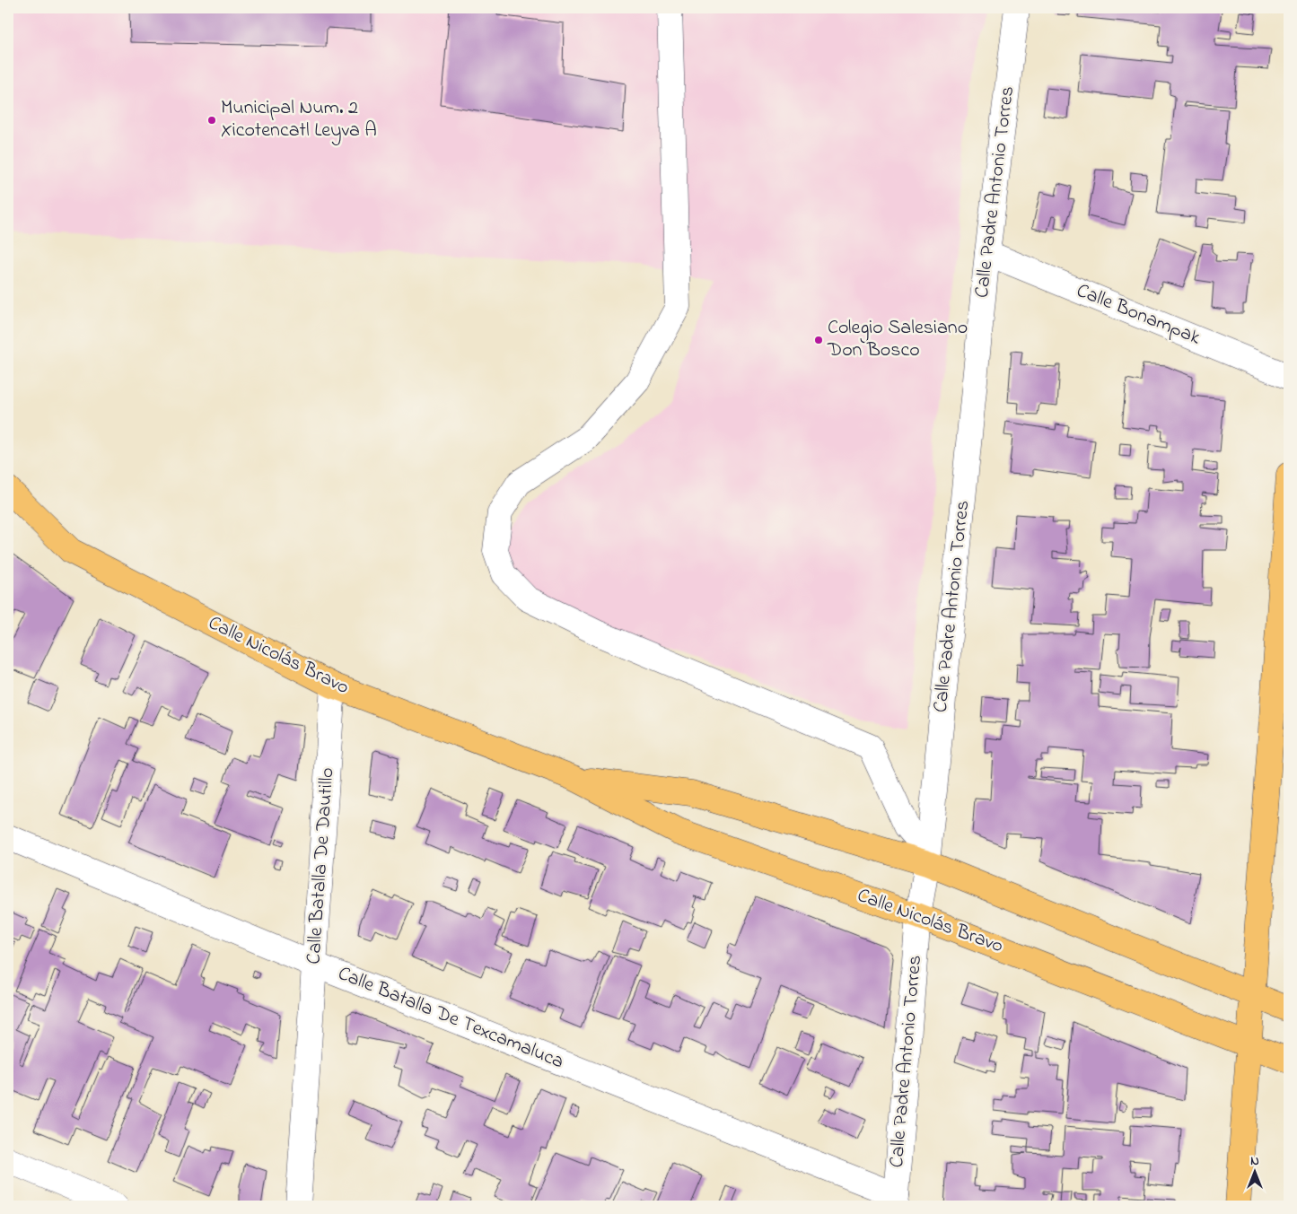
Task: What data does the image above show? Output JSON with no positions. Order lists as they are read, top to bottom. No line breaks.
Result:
{"streets":{"main road":["Calle Nicolás Bravo"],"street":["Calle Padre Antonio Torres","Calle Bonampak","Calle Batalla De Dautillo","Calle Batalla De Texcamaluca"]},"crossings":[["Calle Padre Antonio Torres","Calle Bonampak"],["Calle Padre Antonio Torres","Calle Nicolás Bravo"],["Calle Padre Antonio Torres","Calle Batalla De Texcamaluca"],["Calle Nicolás Bravo","Calle Batalla De Dautillo"],["Calle Batalla De Dautillo","Calle Batalla De Texcamaluca"]],"places":["Municipal Num. 2 Xicotencatl Leyva A","Colegio Salesiano Don Bosco"],"north":"top"}
